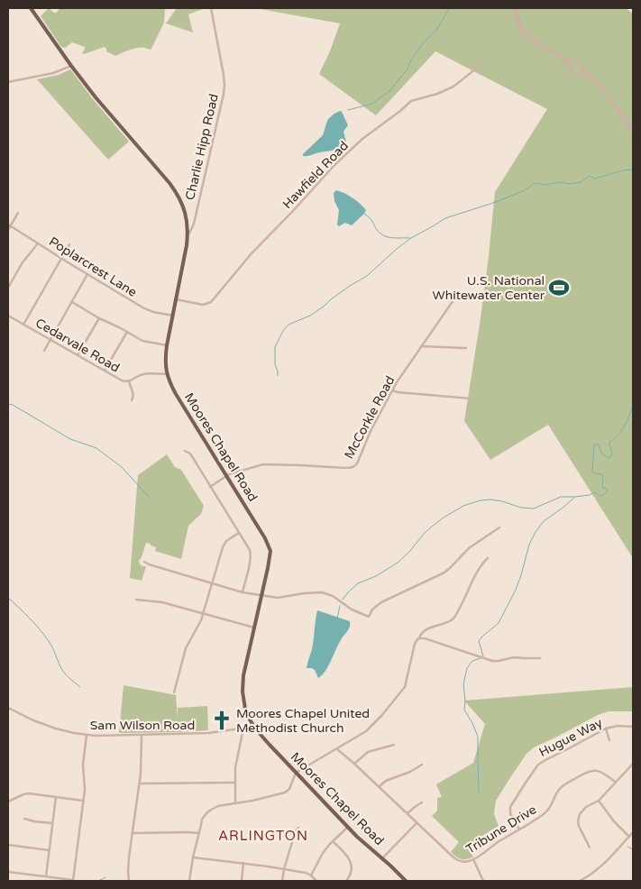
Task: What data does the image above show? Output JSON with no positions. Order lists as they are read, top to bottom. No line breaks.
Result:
{"streets":{"main road":["Moores Chapel Road"],"street":["Charlie Hipp Road","Hawfield Road","Poplarcrest Lane","Cedarvale Road","McCorkle Road","Sam Wilson Road","Hugue Way","Tribune Drive"]},"crossings":[["Charlie Hipp Road","Moores Chapel Road"],["Hawfield Road","Moores Chapel Road"],["Poplarcrest Lane","Moores Chapel Road"],["Cedarvale Road","Moores Chapel Road"],["McCorkle Road","Moores Chapel Road"],["Moores Chapel Road","Sam Wilson Road"],["Hugue Way","Tribune Drive"]],"districts":["ARLINGTON"],"places":{"sports":["U.S. National Whitewater Center"],"church":["Moores Chapel United Methodist Church"]}}
